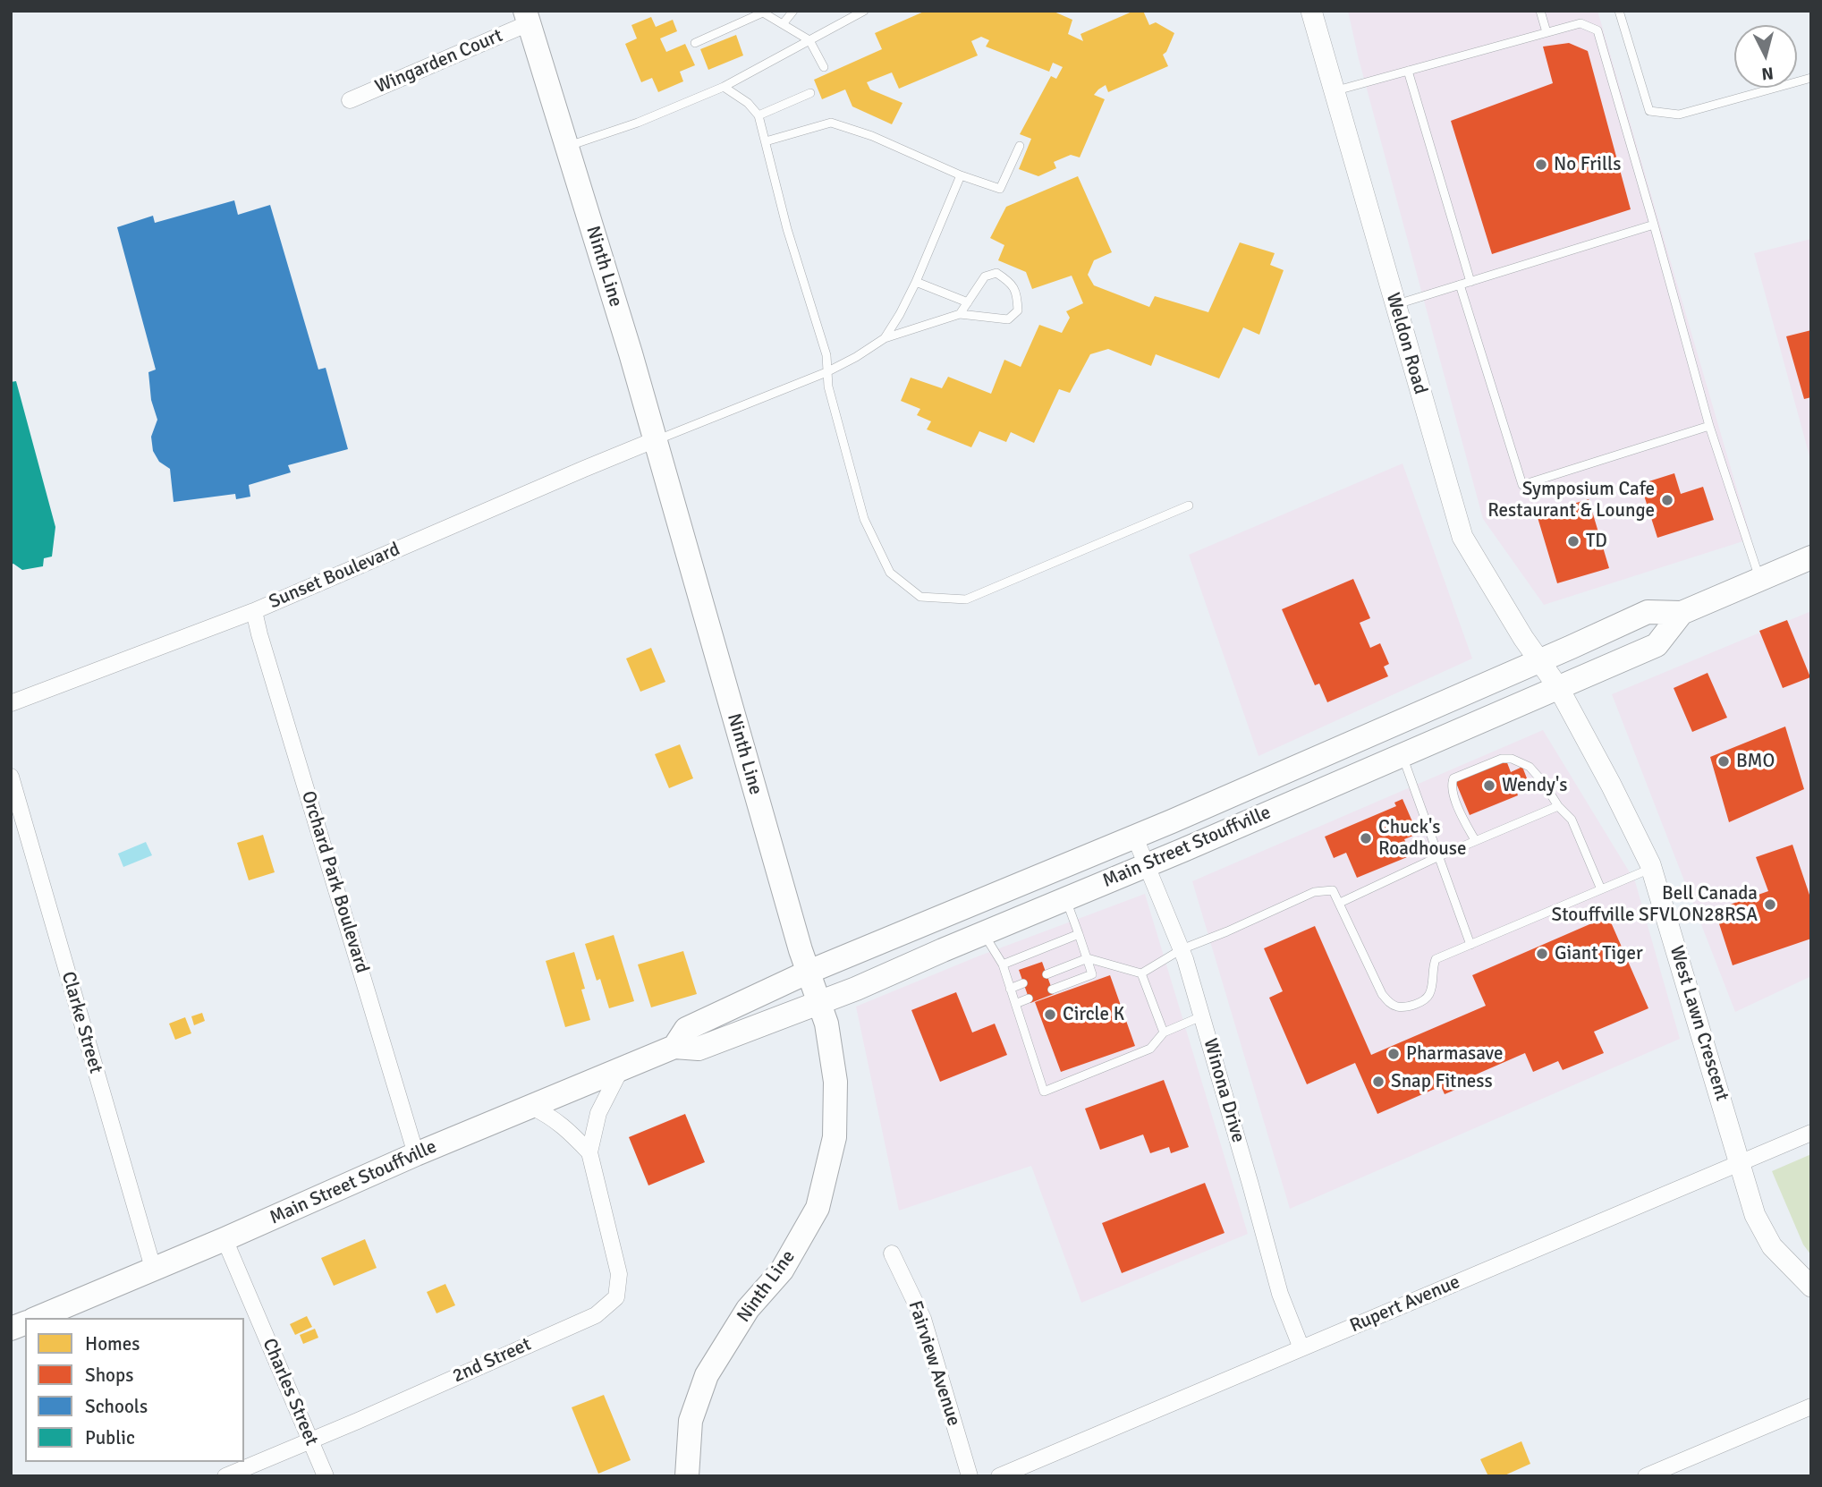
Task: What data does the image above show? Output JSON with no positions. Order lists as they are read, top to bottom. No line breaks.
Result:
{"streets":{"main road":["Ninth Line","Main Street Stouffville"],"street":["Wingarden Court","Weldon Road","Sunset Boulevard","Orchard Park Boulevard","Clarke Street","West Lawn Crescent","Winona Drive","Rupert Avenue","2nd Street","Fairview Avenue","Charles Street"]},"crossings":[["Wingarden Court","Ninth Line"],["Ninth Line","Sunset Boulevard"],["Ninth Line","Main Street Stouffville"],["Weldon Road","Main Street Stouffville"],["Weldon Road","West Lawn Crescent"],["Sunset Boulevard","Orchard Park Boulevard"],["Main Street Stouffville","Orchard Park Boulevard"],["Main Street Stouffville","Clarke Street"],["Main Street Stouffville","West Lawn Crescent"],["Main Street Stouffville","Winona Drive"],["Main Street Stouffville","2nd Street"],["Main Street Stouffville","Charles Street"],["West Lawn Crescent","Rupert Avenue"],["Winona Drive","Rupert Avenue"],["2nd Street","Charles Street"]],"places":["No Frills","Symposium Cafe Restaurant & Lounge","TD","BMO","Wendy's","Chuck's Roadhouse","Bell Canada Stouffville SFVLON28RSA","Giant Tiger","Circle K","Pharmasave","Snap Fitness"],"legend":["Homes","Shops","Schools","Public"],"north":"bottom"}
